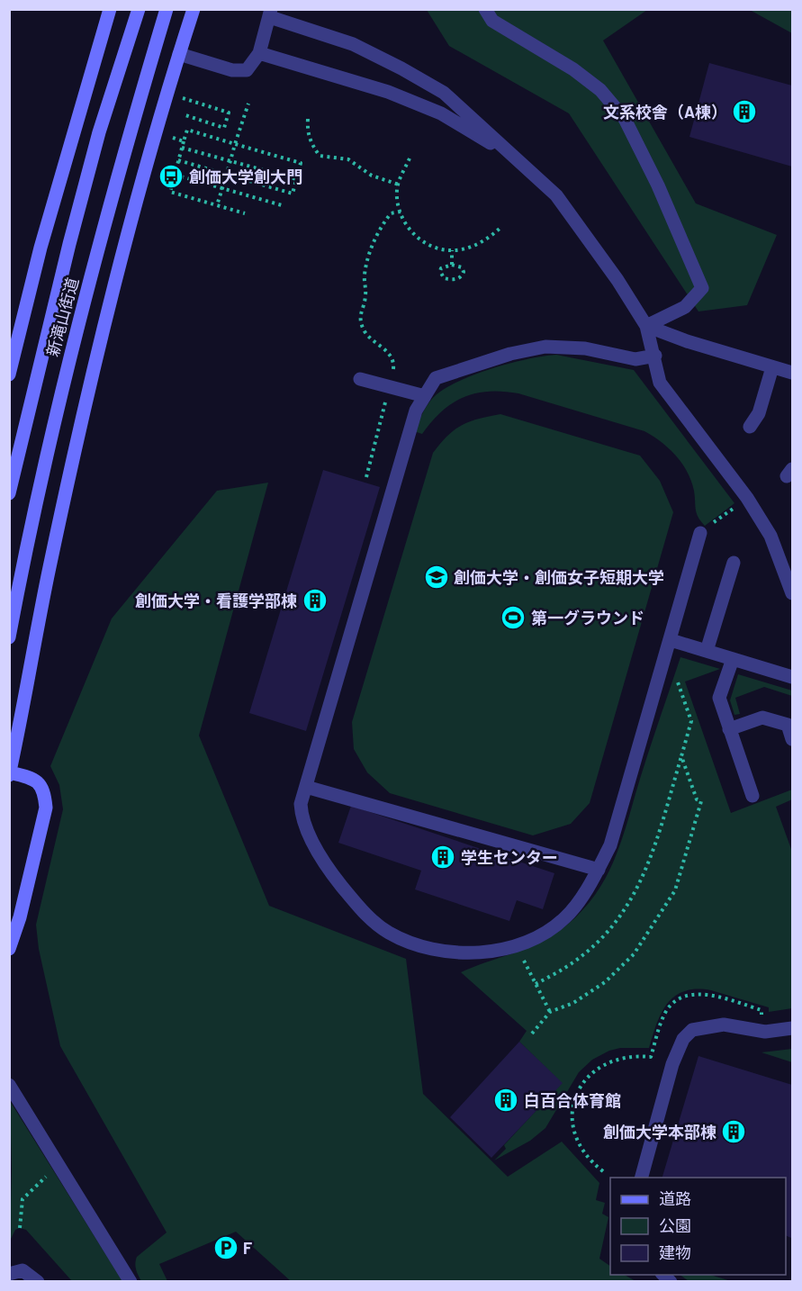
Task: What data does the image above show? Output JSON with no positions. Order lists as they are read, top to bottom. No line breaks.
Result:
{"streets":{"main road":["新滝山街道"]},"places":{"building":["文系校舎（A棟）","創価大学・看護学部棟","学生センター","白百合体育館","創価大学本部棟"],"bus stop":["創価大学創大門"],"school or university":["創価大学・創価女子短期大学"],"sports":["第一グラウンド"],"parking":["F"]},"legend":["道路","公園","建物"]}
